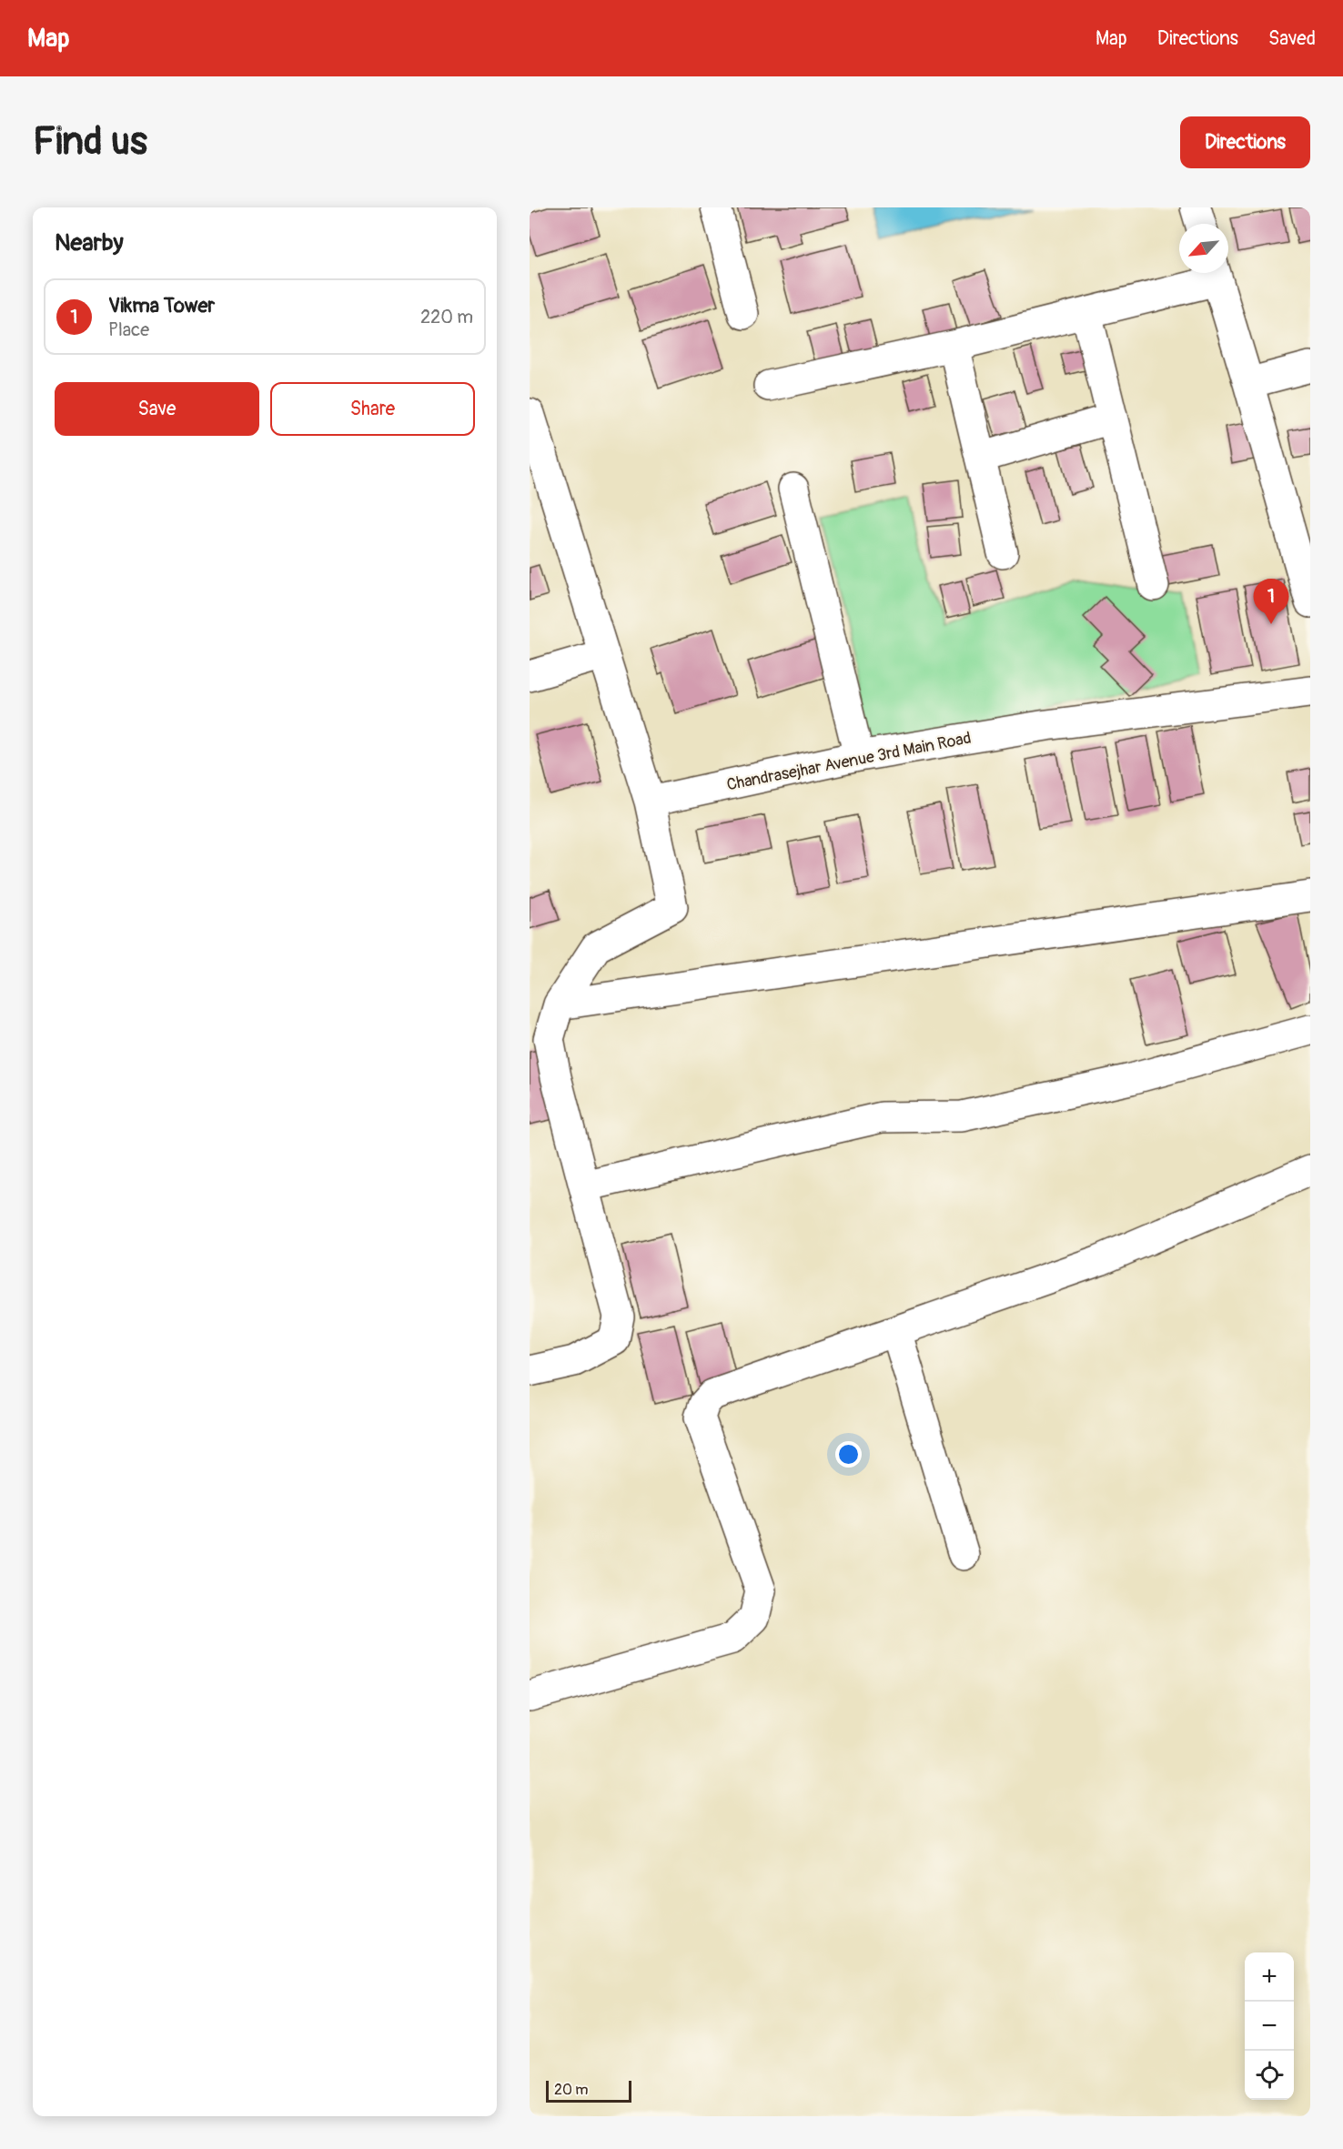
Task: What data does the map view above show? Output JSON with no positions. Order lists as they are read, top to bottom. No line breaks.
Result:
{"streets":{"street":["Chandrasejhar Avenue 3rd Main Road"]},"scale_bar":"20 m","north":"bottom left","page":{"header":"Map","nav":["Map","Directions","Saved"],"buttons":["Directions",["Save","Share"]],"title":"Find us","heading":"Nearby","list":[{"mark":"1","name":"Vikma Tower","note":"Place","value":"220 m"}],"pins":"1","map_buttons":["+","−"],"scale":"20 m"}}
